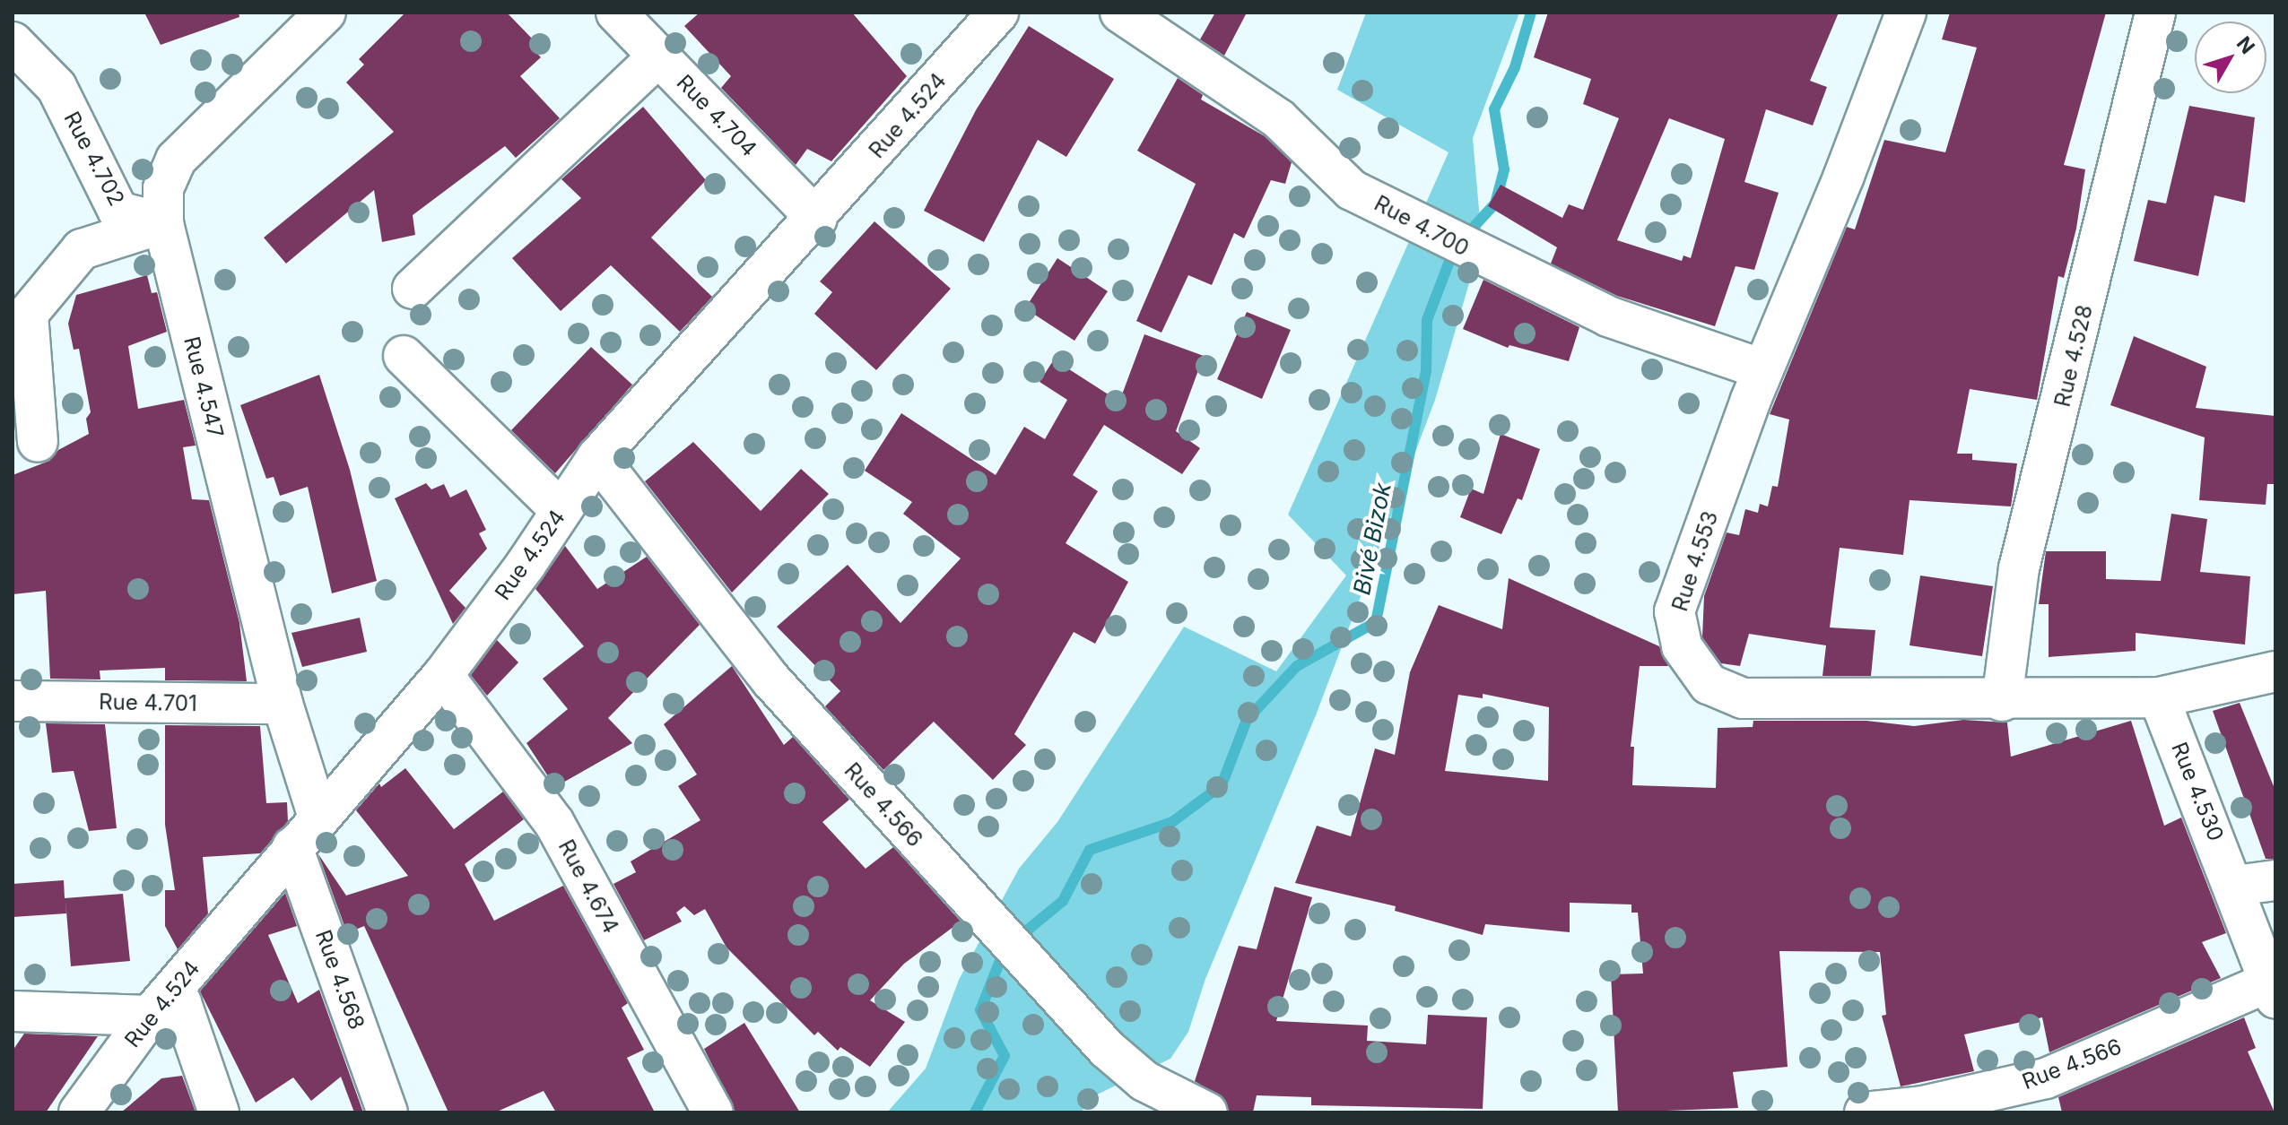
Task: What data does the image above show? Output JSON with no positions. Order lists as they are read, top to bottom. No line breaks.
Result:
{"streets":{"street":["Rue 4.704","Rue 4.524","Rue 4.702","Rue 4.700","Rue 4.528","Rue 4.547","Rue 4.553","Rue 4.701","Rue 4.530","Rue 4.566","Rue 4.674","Rue 4.568"]},"crossings":[["Rue 4.704","Rue 4.524"],["Rue 4.524","Rue 4.547"],["Rue 4.524","Rue 4.566"],["Rue 4.524","Rue 4.674"],["Rue 4.524","Rue 4.568"],["Rue 4.702","Rue 4.547"],["Rue 4.700","Rue 4.553"],["Rue 4.528","Rue 4.553"],["Rue 4.547","Rue 4.701"],["Rue 4.553","Rue 4.530"],["Rue 4.530","Rue 4.566"]],"water":["Bivé Bizok"],"north":"top right"}
